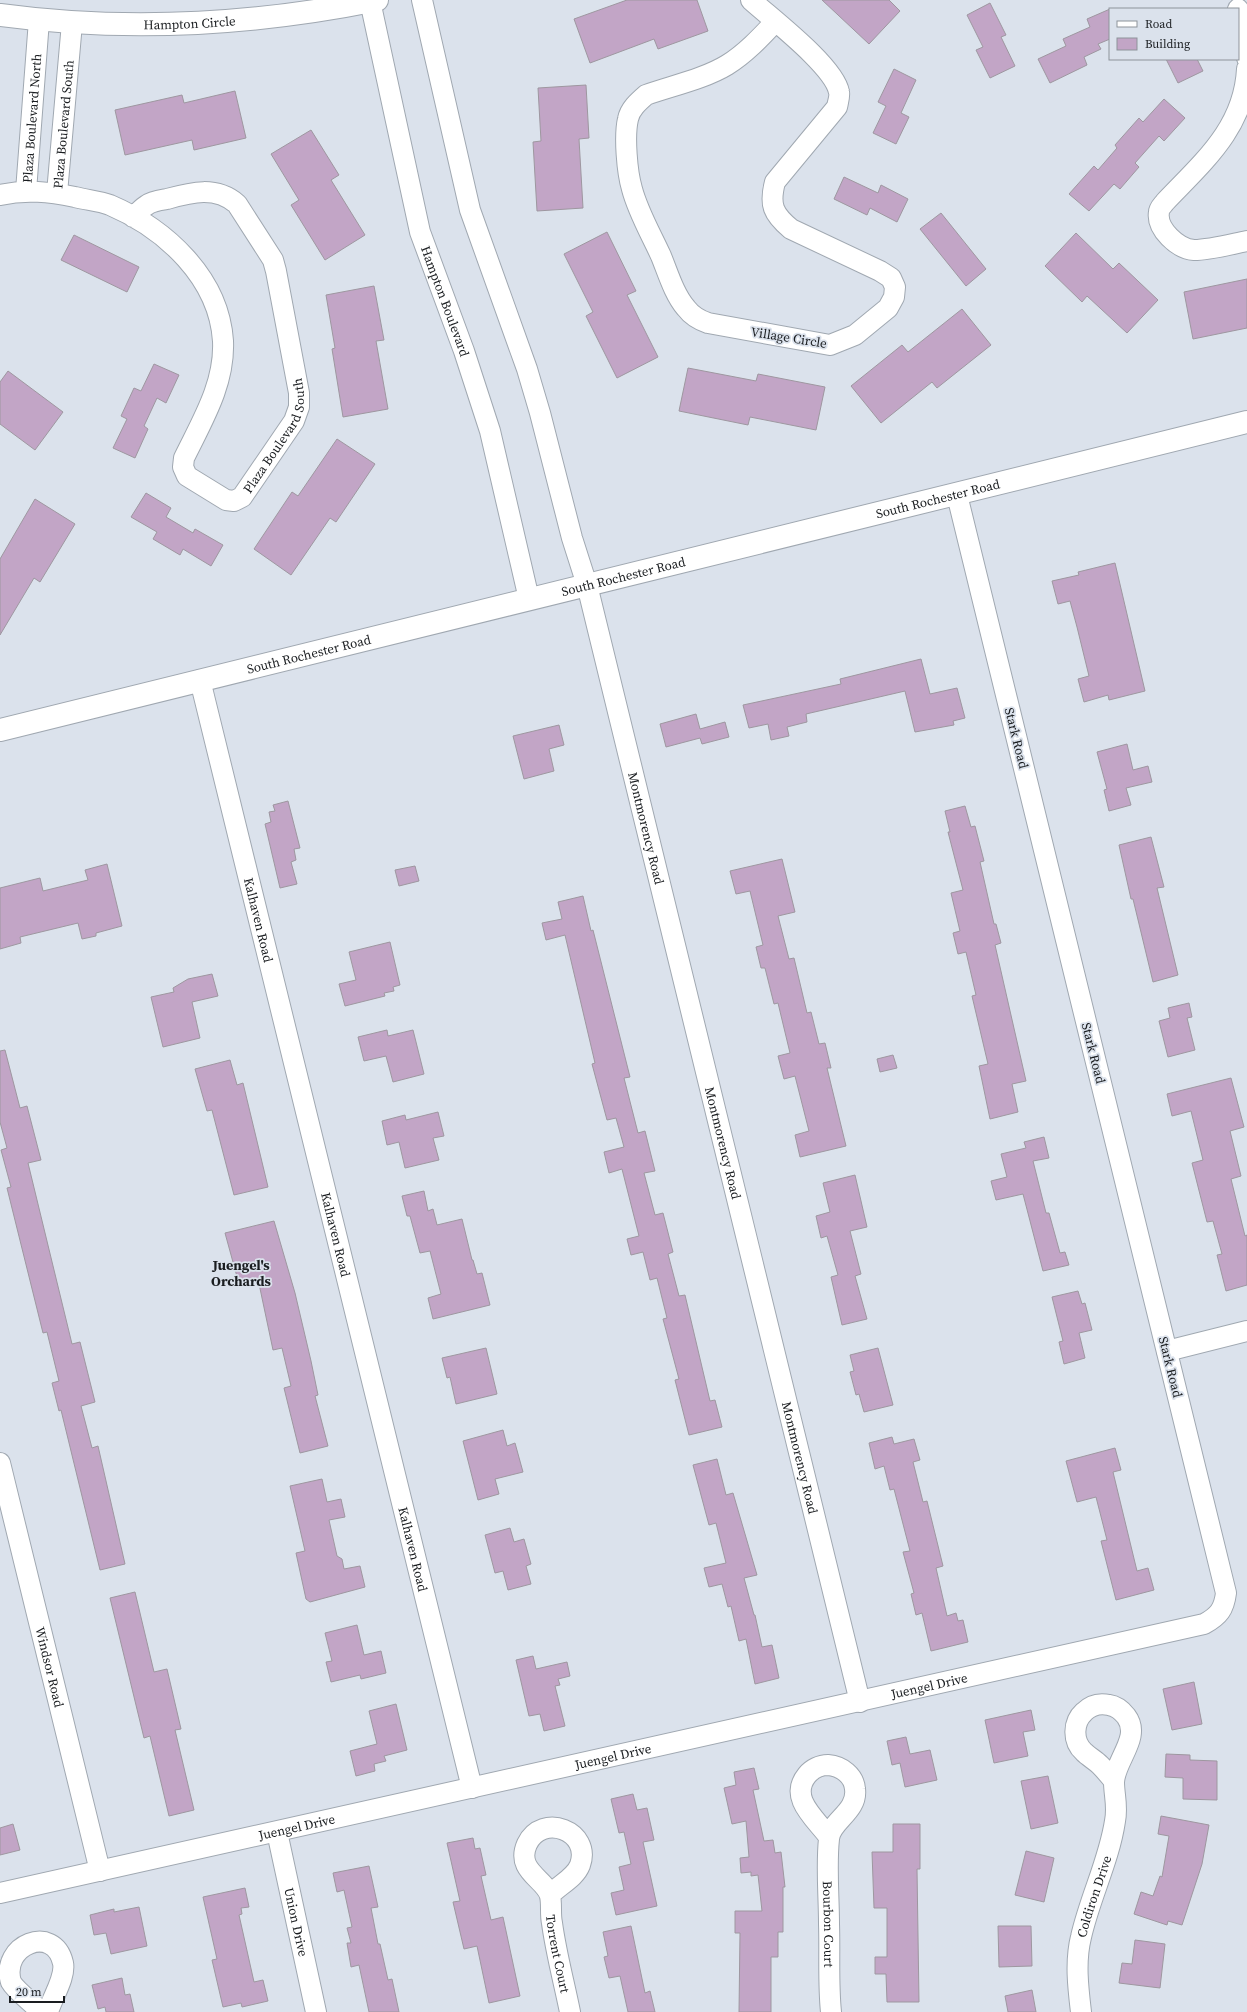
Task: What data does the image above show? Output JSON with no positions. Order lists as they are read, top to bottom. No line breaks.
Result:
{"streets":{"main road":["Hampton Circle","South Rochester Road"],"street":["Plaza Boulevard North","Plaza Boulevard South","Hampton Boulevard","Village Circle","Stark Road","Montmorency Road","Kalhaven Road","Windsor Road","Juengel Drive","Coldiron Drive","Union Drive","Bourbon Court","Torrent Court"]},"crossings":[["Hampton Circle","Plaza Boulevard North"],["Hampton Circle","Plaza Boulevard South"],["Hampton Circle","Hampton Boulevard"],["Hampton Boulevard","South Rochester Road"],["South Rochester Road","Stark Road"],["South Rochester Road","Montmorency Road"],["South Rochester Road","Kalhaven Road"],["Stark Road","Juengel Drive"],["Montmorency Road","Juengel Drive"],["Kalhaven Road","Juengel Drive"],["Windsor Road","Juengel Drive"],["Juengel Drive","Union Drive"]],"districts":["Juengel's Orchards"],"legend":["Road","Building"],"scale_bar":"20 m"}
